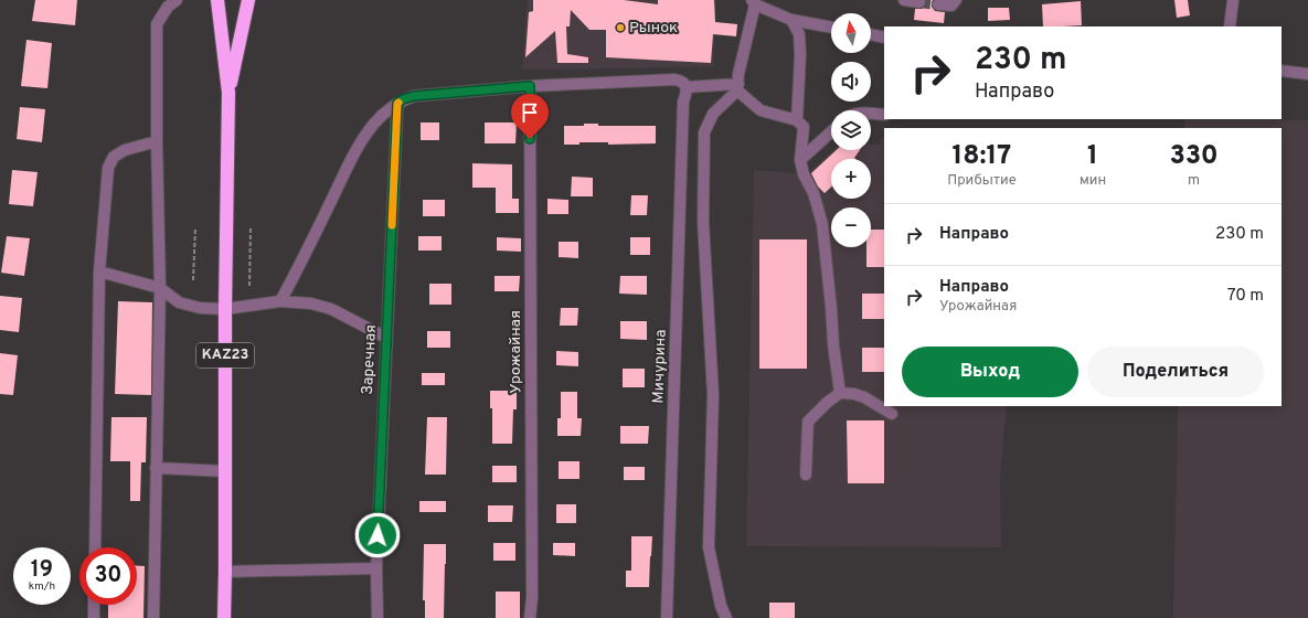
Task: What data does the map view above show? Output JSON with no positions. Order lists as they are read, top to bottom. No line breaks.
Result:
{"streets":{"highway":["KAZ23"],"street":["Урожайная","Заречная","Мичурина"]},"places":["Рынок"],"north":"top","page":{"map_buttons":["+","−"],"turn":["230 m","Направо"],"eta":["18:17","Прибытие","1","мин","330","m"],"list":[{"name":"Направо","value":"230 m"},{"name":"Направо","note":"Урожайная","value":"70 m"}],"buttons":["Выход","Поделиться"],"speed":"19 km/h","limit":"30"}}
